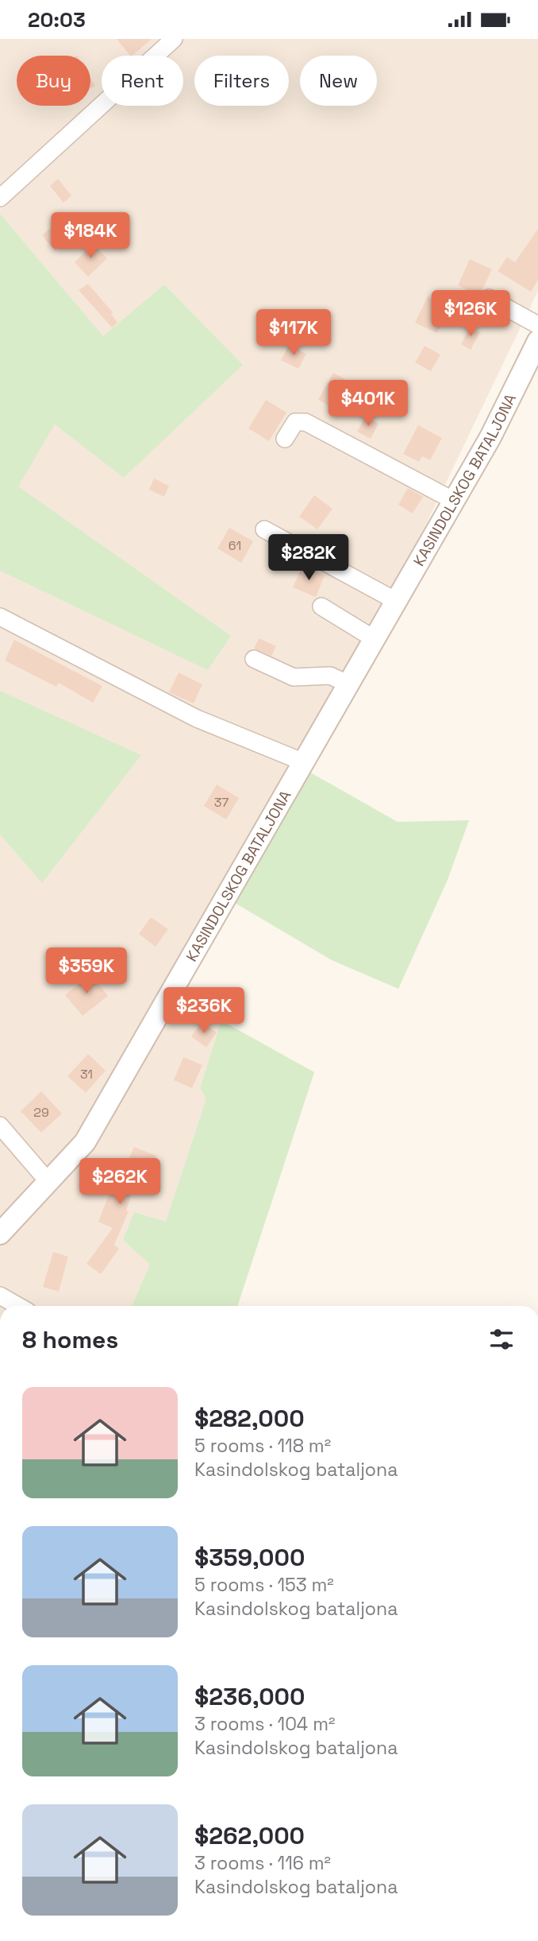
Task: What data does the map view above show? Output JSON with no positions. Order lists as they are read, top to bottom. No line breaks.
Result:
{"streets":{"street":["KASINDOLSKOG BATALJONA"]},"house_numbers":["61","37","31","29"],"page":{"status":"20:03","chip":["Buy","Rent","Filters","New"],"price":["$184K","$126K","$117K","$401K","$282K","$359K","$236K","$262K"],"heading":"8 homes","list":[{"name":"$282,000","note":"5 rooms · 118 m² · Kasindolskog bataljona"},{"name":"$359,000","note":"5 rooms · 153 m² · Kasindolskog bataljona"},{"name":"$236,000","note":"3 rooms · 104 m² · Kasindolskog bataljona"},{"name":"$262,000","note":"3 rooms · 116 m² · Kasindolskog bataljona"}]}}
